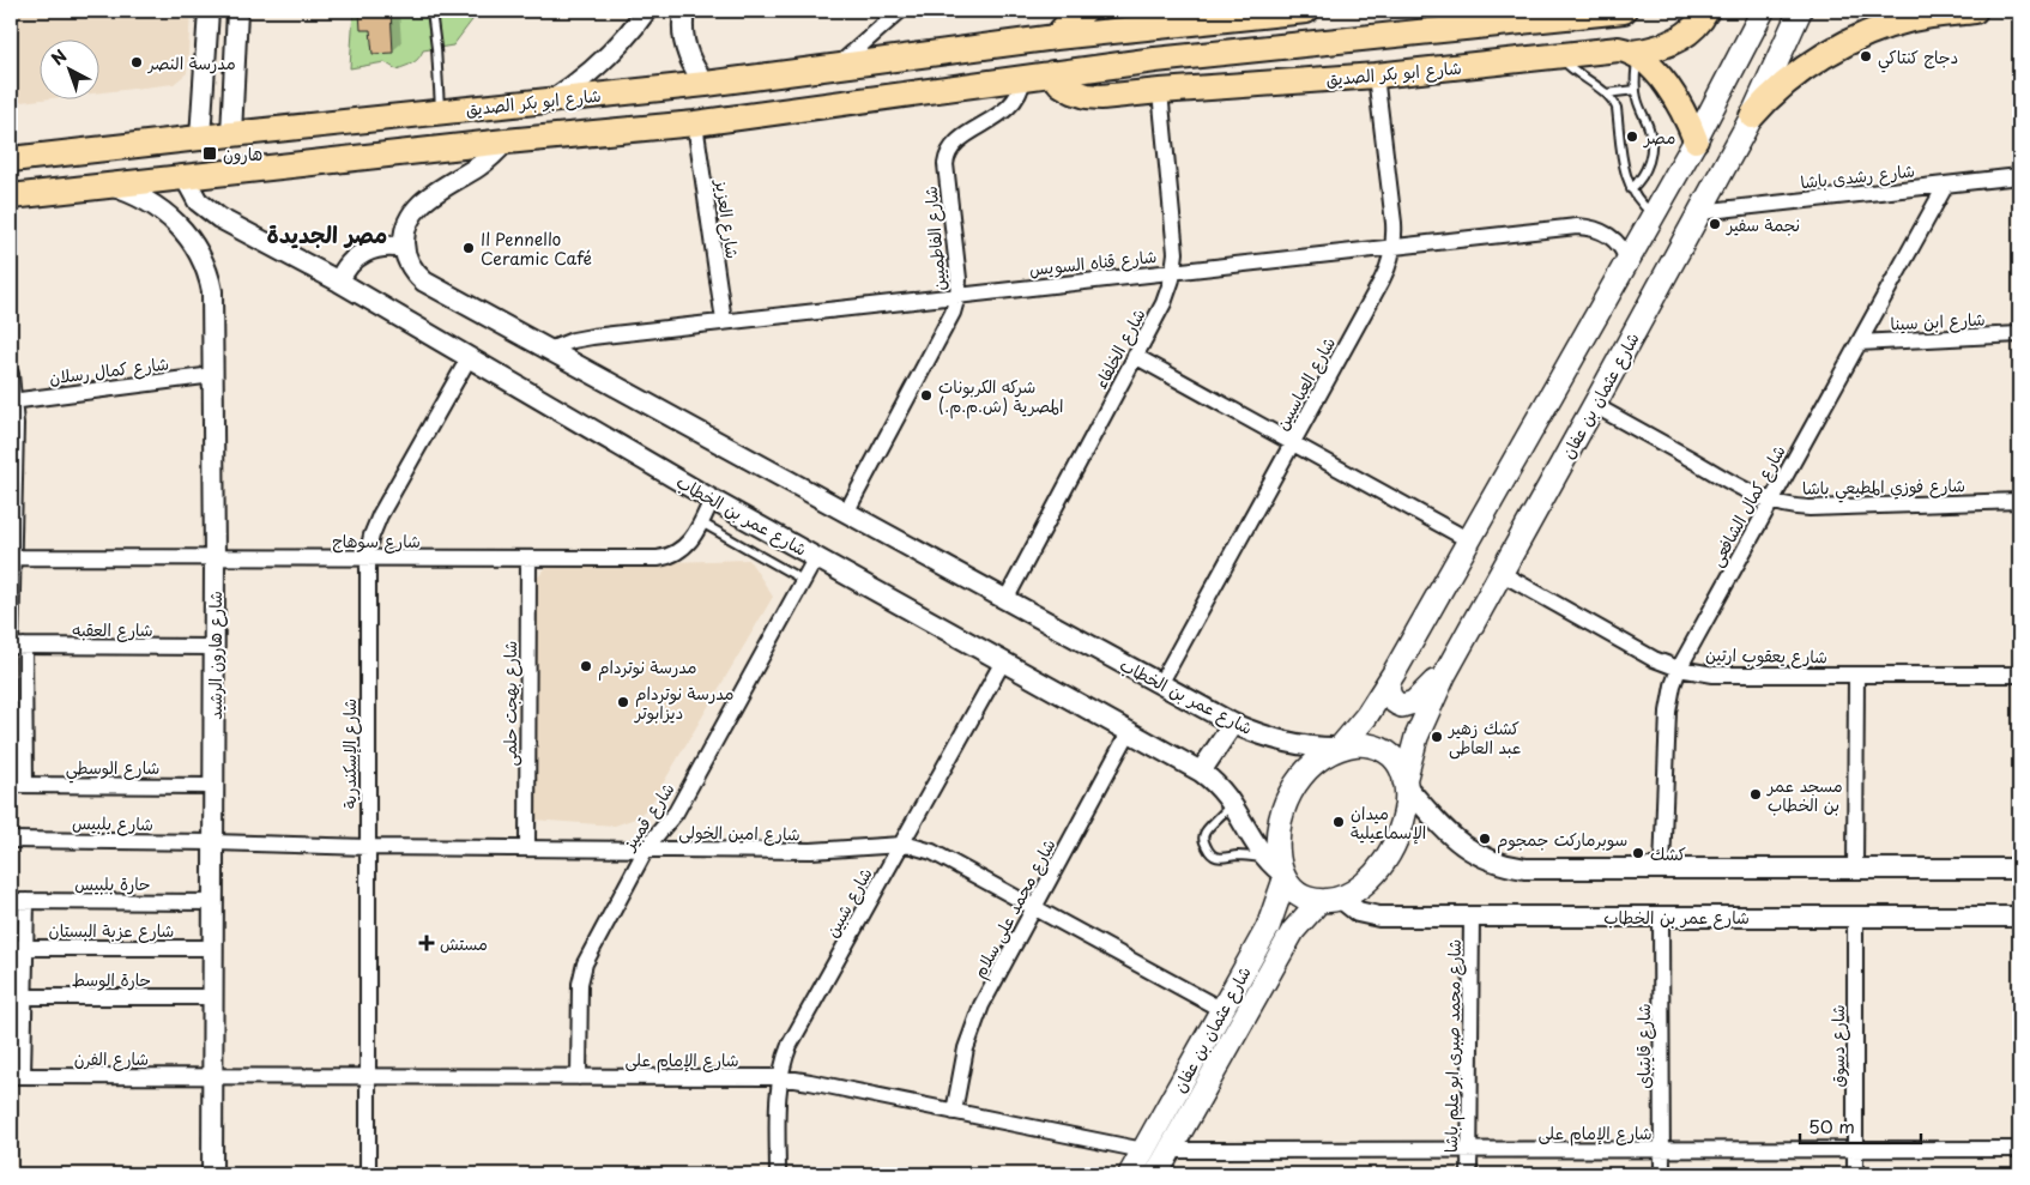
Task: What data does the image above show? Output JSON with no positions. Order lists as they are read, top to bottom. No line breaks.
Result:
{"streets":{"main road":["شارع ابو بكر الصديق","شارع عثمان بن عفان"],"street":["شارع رشدى باشا","شارع العزيز","شارع الفاطميين","شارع قناه السويس","شارع ابن سينا","شارع الخلفاء","شارع كمال رسلان","شارع العباسيين","شارع فوزي المطيعي باشا","شارع كمال الشافعى","شارع عمر بن الخطاب","شارع سوهاج","شارع العقبه","شارع هارون الرشيد","شارع يعقوب ارتين","شارع بهجت حلمى","شارع الإسكندرية","شارع الوسطي","شارع قمبيز","شارع بلبيس","شارع امين الخولى","حارة بلبيس","شارع شبين","شارع محمد على سلام","شارع عزبة البستان","حارة الوسط","شارع محمد صبرى ابو علم باشا","شارع قايتباى","شارع دسوق","شارع الفرن","شارع الإمام على"]},"crossings":[["شارع ابو بكر الصديق","شارع الخلفاء"],["شارع ابو بكر الصديق","شارع العباسيين"],["شارع رشدى باشا","شارع عثمان بن عفان"],["شارع رشدى باشا","شارع كمال الشافعى"],["شارع العزيز","شارع قناه السويس"],["شارع الفاطميين","شارع قناه السويس"],["شارع الفاطميين","شارع عمر بن الخطاب"],["شارع قناه السويس","شارع الخلفاء"],["شارع قناه السويس","شارع العباسيين"],["شارع قناه السويس","شارع عمر بن الخطاب"],["شارع ابن سينا","شارع كمال الشافعى"],["شارع الخلفاء","شارع عمر بن الخطاب"],["شارع كمال رسلان","شارع هارون الرشيد"],["شارع العباسيين","شارع عمر بن الخطاب"],["شارع عثمان بن عفان","شارع فوزي المطيعي باشا"],["شارع عثمان بن عفان","شارع عمر بن الخطاب"],["شارع عثمان بن عفان","شارع يعقوب ارتين"],["شارع عثمان بن عفان","شارع امين الخولى"],["شارع عثمان بن عفان","شارع الإمام على"],["شارع فوزي المطيعي باشا","شارع كمال الشافعى"],["شارع كمال الشافعى","شارع يعقوب ارتين"],["شارع عمر بن الخطاب","شارع سوهاج"],["شارع عمر بن الخطاب","شارع الإسكندرية"],["شارع عمر بن الخطاب","شارع قمبيز"],["شارع عمر بن الخطاب","شارع شبين"],["شارع عمر بن الخطاب","شارع محمد على سلام"],["شارع عمر بن الخطاب","شارع محمد صبرى ابو علم باشا"],["شارع عمر بن الخطاب","شارع قايتباى"],["شارع عمر بن الخطاب","شارع دسوق"],["شارع سوهاج","شارع هارون الرشيد"],["شارع سوهاج","شارع بهجت حلمى"],["شارع سوهاج","شارع الإسكندرية"],["شارع العقبه","شارع هارون الرشيد"],["شارع هارون الرشيد","شارع الوسطي"],["شارع هارون الرشيد","شارع بلبيس"],["شارع هارون الرشيد","شارع امين الخولى"],["شارع هارون الرشيد","حارة بلبيس"],["شارع هارون الرشيد","شارع عزبة البستان"],["شارع هارون الرشيد","حارة الوسط"],["شارع هارون الرشيد","شارع الفرن"],["شارع هارون الرشيد","شارع الإمام على"],["شارع بهجت حلمى","شارع امين الخولى"],["شارع الإسكندرية","شارع امين الخولى"],["شارع الإسكندرية","شارع الإمام على"],["شارع قمبيز","شارع امين الخولى"],["شارع قمبيز","شارع الإمام على"],["شارع بلبيس","شارع امين الخولى"],["شارع امين الخولى","شارع شبين"],["شارع امين الخولى","شارع محمد على سلام"],["شارع شبين","شارع الإمام على"],["شارع محمد على سلام","شارع الإمام على"],["شارع محمد صبرى ابو علم باشا","شارع الإمام على"],["شارع قايتباى","شارع الإمام على"],["شارع دسوق","شارع الإمام على"],["شارع الفرن","شارع الإمام على"]],"districts":["مصر الجديدة"],"places":{"other":["دجاج كنتاكي","مدرسة النصر","مصر","نجمة سفير","Il Pennello Ceramic Café","شركه الكربونات المصرية (ش.م.م.)","مدرسة نوتردام","مدرسة نوتردام ديزابوتر","كشك زهير عبد العاطى","مسجد عمر بن الخطاب","ميدان الإسماعيلية","سوبرماركت جمجوم","كشك"],"transit":["هارون"],"health":["مستش"]},"scale_bar":"50 m","north":"top left"}
